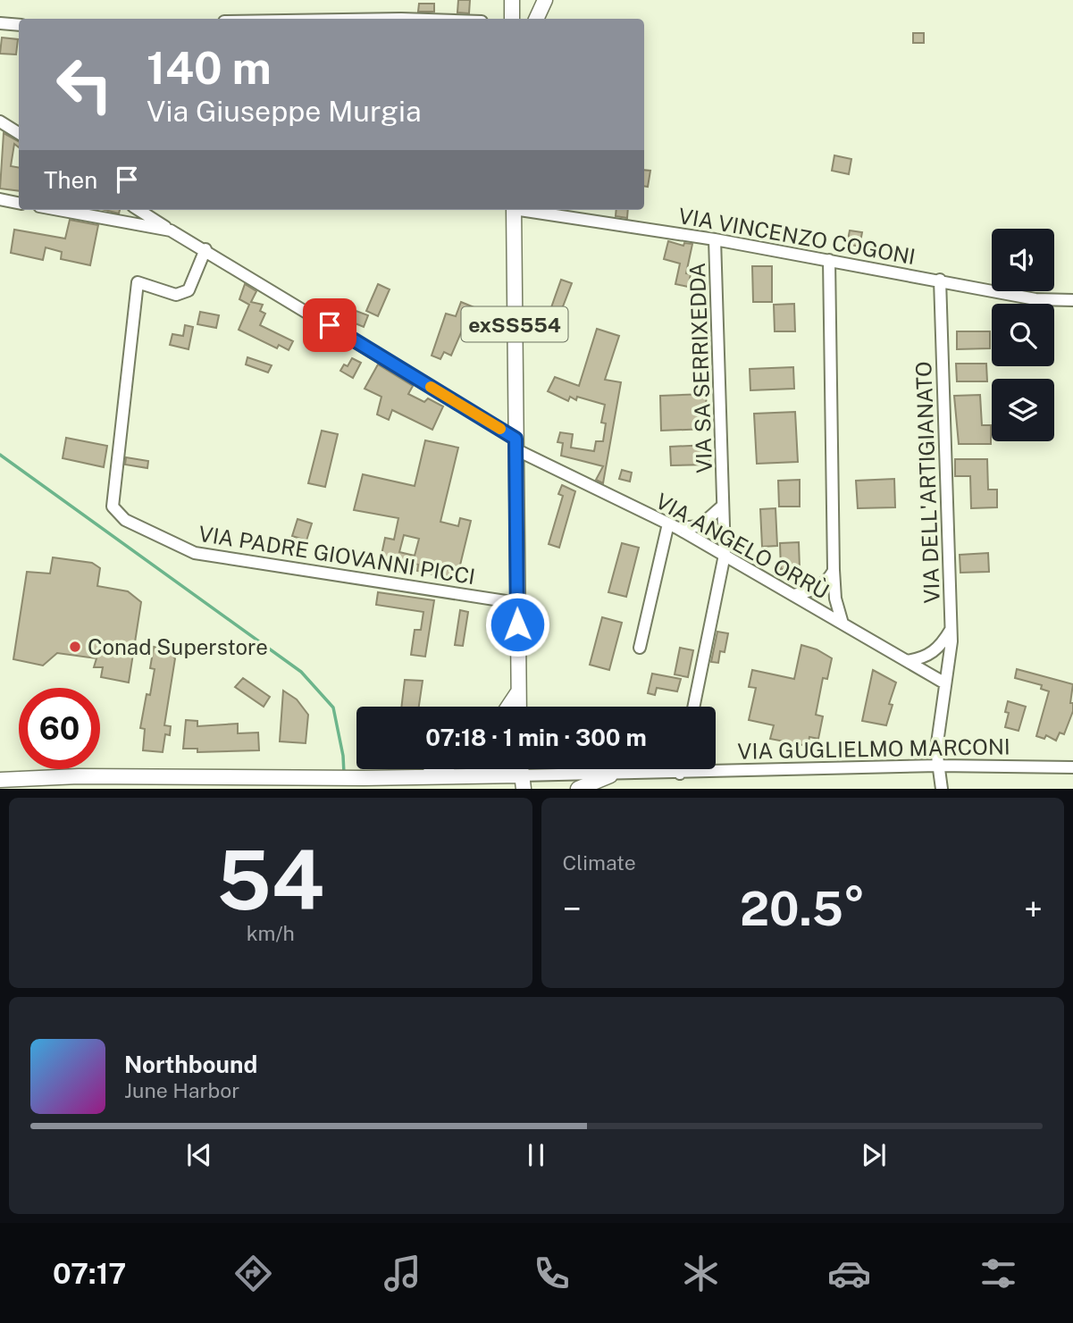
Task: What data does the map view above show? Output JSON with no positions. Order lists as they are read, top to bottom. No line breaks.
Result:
{"streets":{"main road":["exSS554","VIA GUGLIELMO MARCONI"],"street":["VIA VINCENZO COGONI","VIA SA SERRIXEDDA","VIA DELL'ARTIGIANATO","VIA ANGELO ORRÙ","VIA PADRE GIOVANNI PICCI"]},"crossings":[["VIA VINCENZO COGONI","VIA SA SERRIXEDDA"],["VIA VINCENZO COGONI","VIA DELL'ARTIGIANATO"],["exSS554","VIA ANGELO ORRÙ"],["exSS554","VIA PADRE GIOVANNI PICCI"],["VIA SA SERRIXEDDA","VIA ANGELO ORRÙ"],["VIA DELL'ARTIGIANATO","VIA ANGELO ORRÙ"],["VIA DELL'ARTIGIANATO","VIA GUGLIELMO MARCONI"],["VIA ANGELO ORRÙ","VIA PADRE GIOVANNI PICCI"]],"places":["Conad Superstore"],"page":{"turn":["140 m","Via Giuseppe Murgia"],"then":"Then","limit":"60","trip":"07:18 · 1 min · 300 m","tile":[["54","km/h"],"Climate"],"heat":["−","20.5°","+"],"song":["Northbound","June Harbor"],"tabs":"07:17"}}
